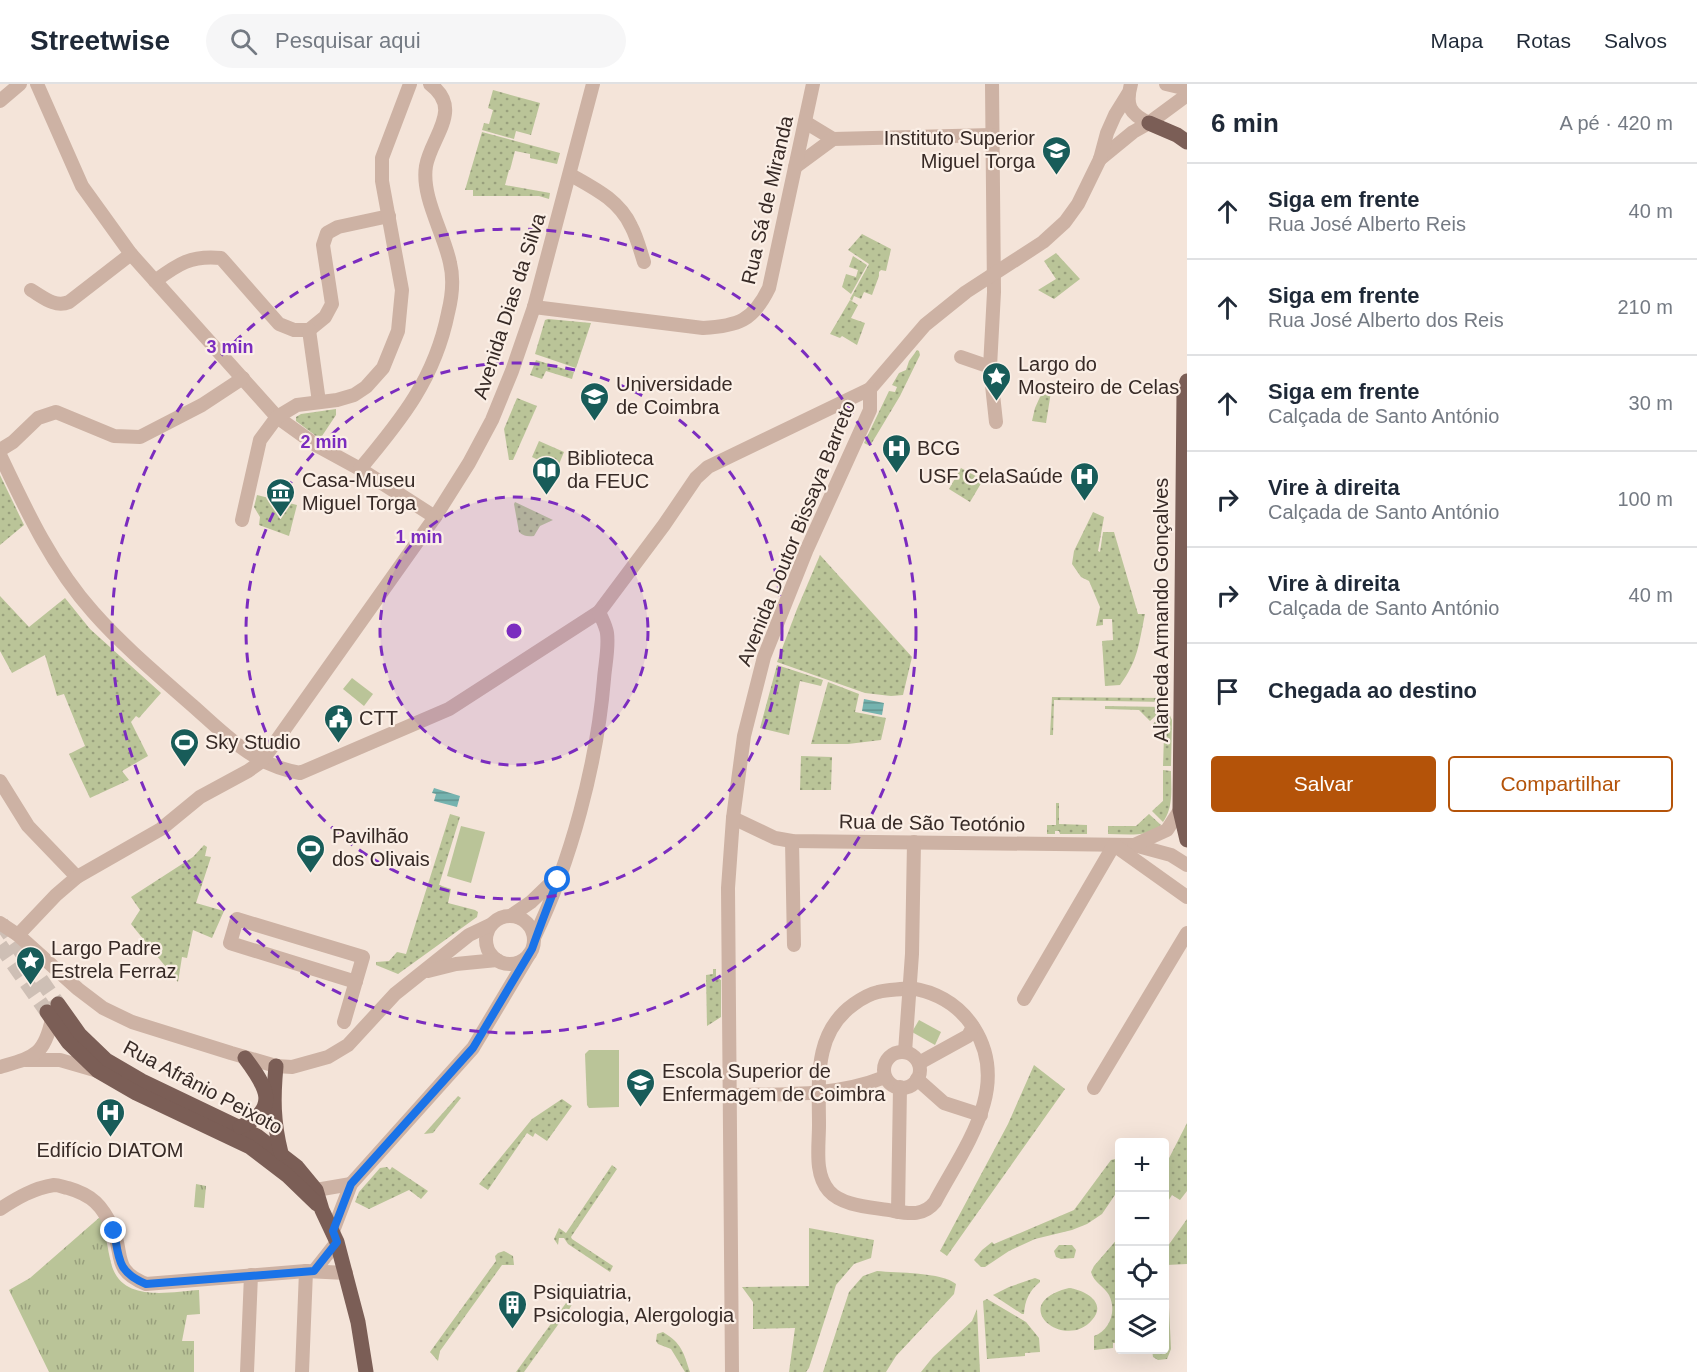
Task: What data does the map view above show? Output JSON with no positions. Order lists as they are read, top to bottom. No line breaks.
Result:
{"streets":{"main road":["Alameda Armando Gonçalves","Rua Afrânio Peixoto"],"street":["Rua Sá de Miranda","Avenida Dias da Silva","Avenida Doutor Bissaya Barreto","Rua de São Teotónio"]},"crossings":[["Rua Sá de Miranda","Avenida Dias da Silva"],["Avenida Doutor Bissaya Barreto","Rua de São Teotónio"]],"places":{"school or university":["Instituto Superior Miguel Torga","Universidade de Coimbra","Escola Superior de Enfermagem de Coimbra"],"place":["Largo do Mosteiro de Celas","Largo Padre Estrela Ferraz"],"hospital":["BCG","USF CelaSaúde","Edifício DIATOM"],"library":["Biblioteca da FEUC"],"museum":["Casa-Museu Miguel Torga"],"public building":["CTT"],"sports":["Sky Studio","Pavilhão dos Olivais"],"building":["Psiquiatria, Psicologia, Alergologia"]},"page":{"header":"Streetwise","search":"Pesquisar aqui","nav":["Mapa","Rotas","Salvos"],"heading":["6 min","A pé · 420 m"],"list":[["Siga em frente","Rua José Alberto Reis","40 m"],["Siga em frente","Rua José Alberto dos Reis","210 m"],["Siga em frente","Calçada de Santo António","30 m"],["Vire à direita","Calçada de Santo António","100 m"],["Vire à direita","Calçada de Santo António","40 m"],"Chegada ao destino"],"buttons":["Salvar","Compartilhar"],"map_buttons":["+","−"]},"rings":["3 min","2 min","1 min"]}
